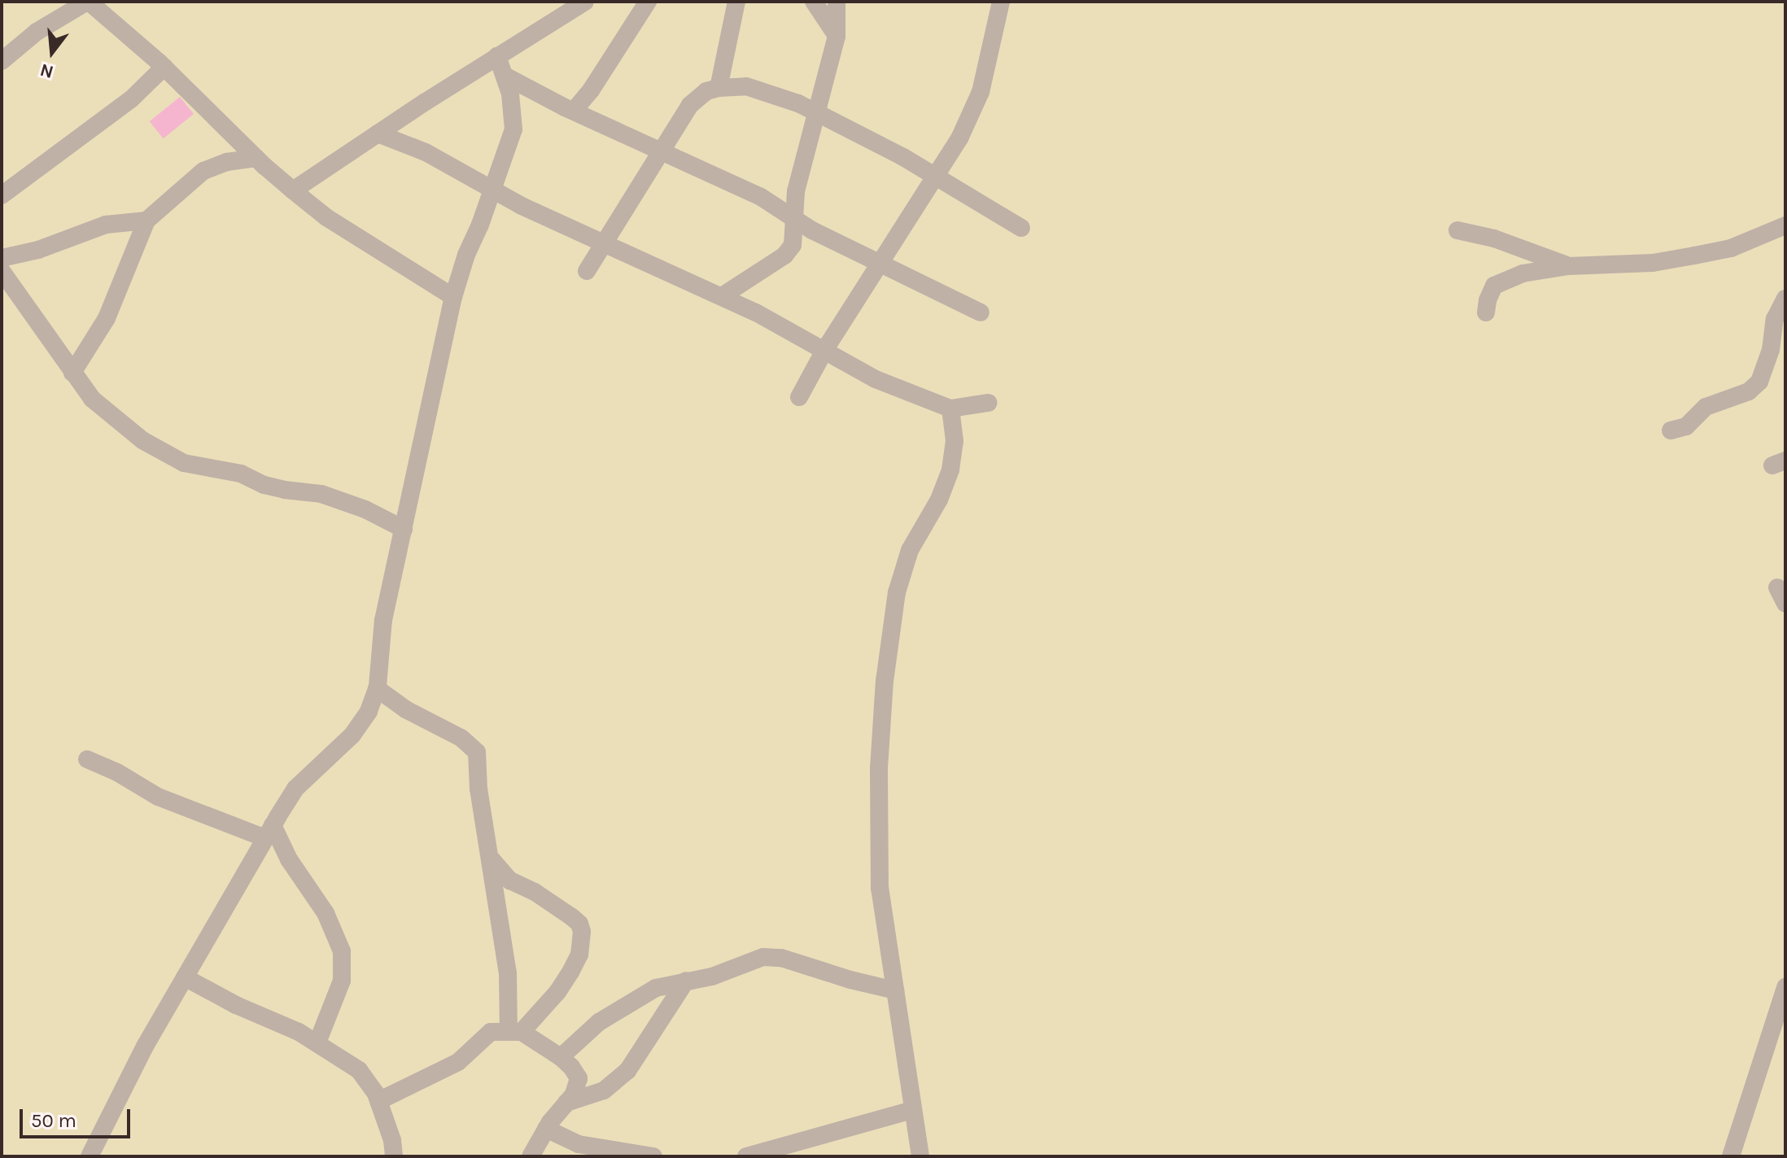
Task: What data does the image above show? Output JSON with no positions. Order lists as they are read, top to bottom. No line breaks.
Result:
{"scale_bar":"50 m","north":"bottom"}
